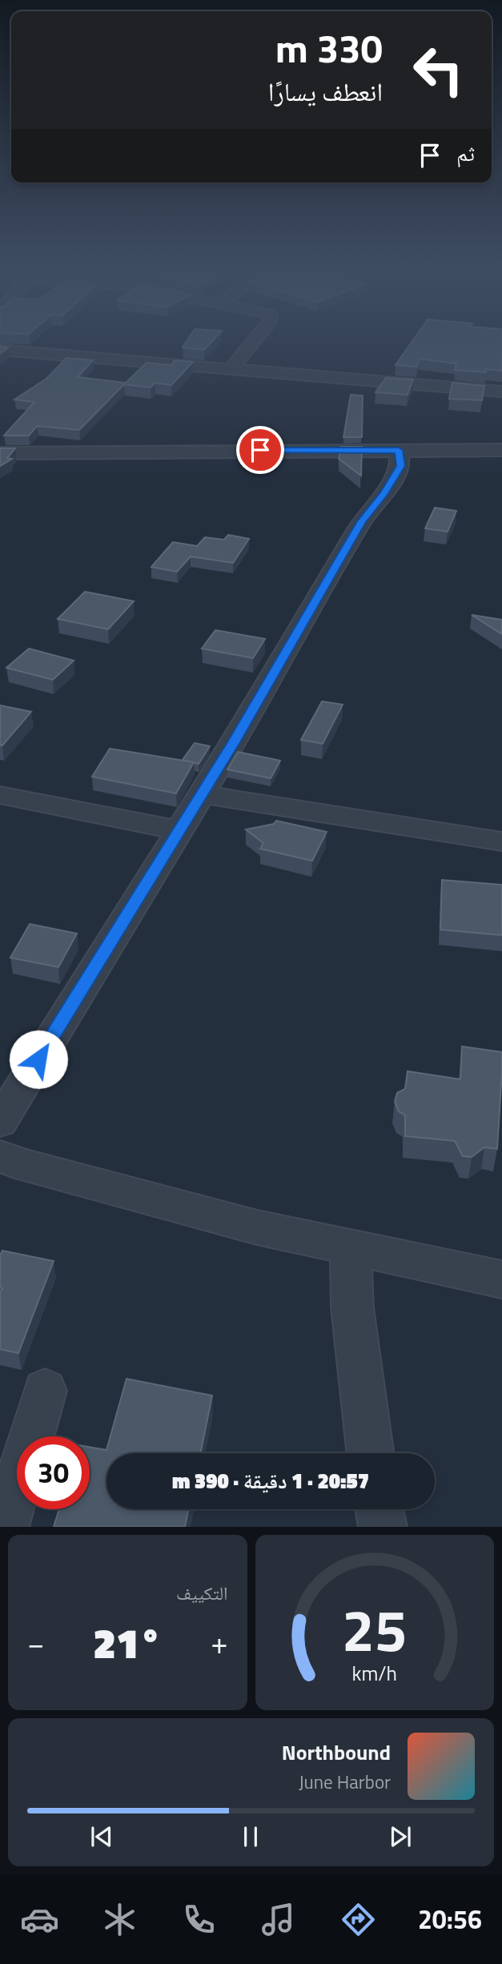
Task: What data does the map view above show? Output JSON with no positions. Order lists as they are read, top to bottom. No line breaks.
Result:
{"page":{"turn":["330 m","انعطف يسارًا"],"then":"ثم","limit":"30","trip":"20:57 · 1 دقيقة · 390 m","tile":"التكييف","heat":["−","21°","+"],"song":["Northbound","June Harbor"],"tabs":"20:56","gauge":["25","km/h"]}}
